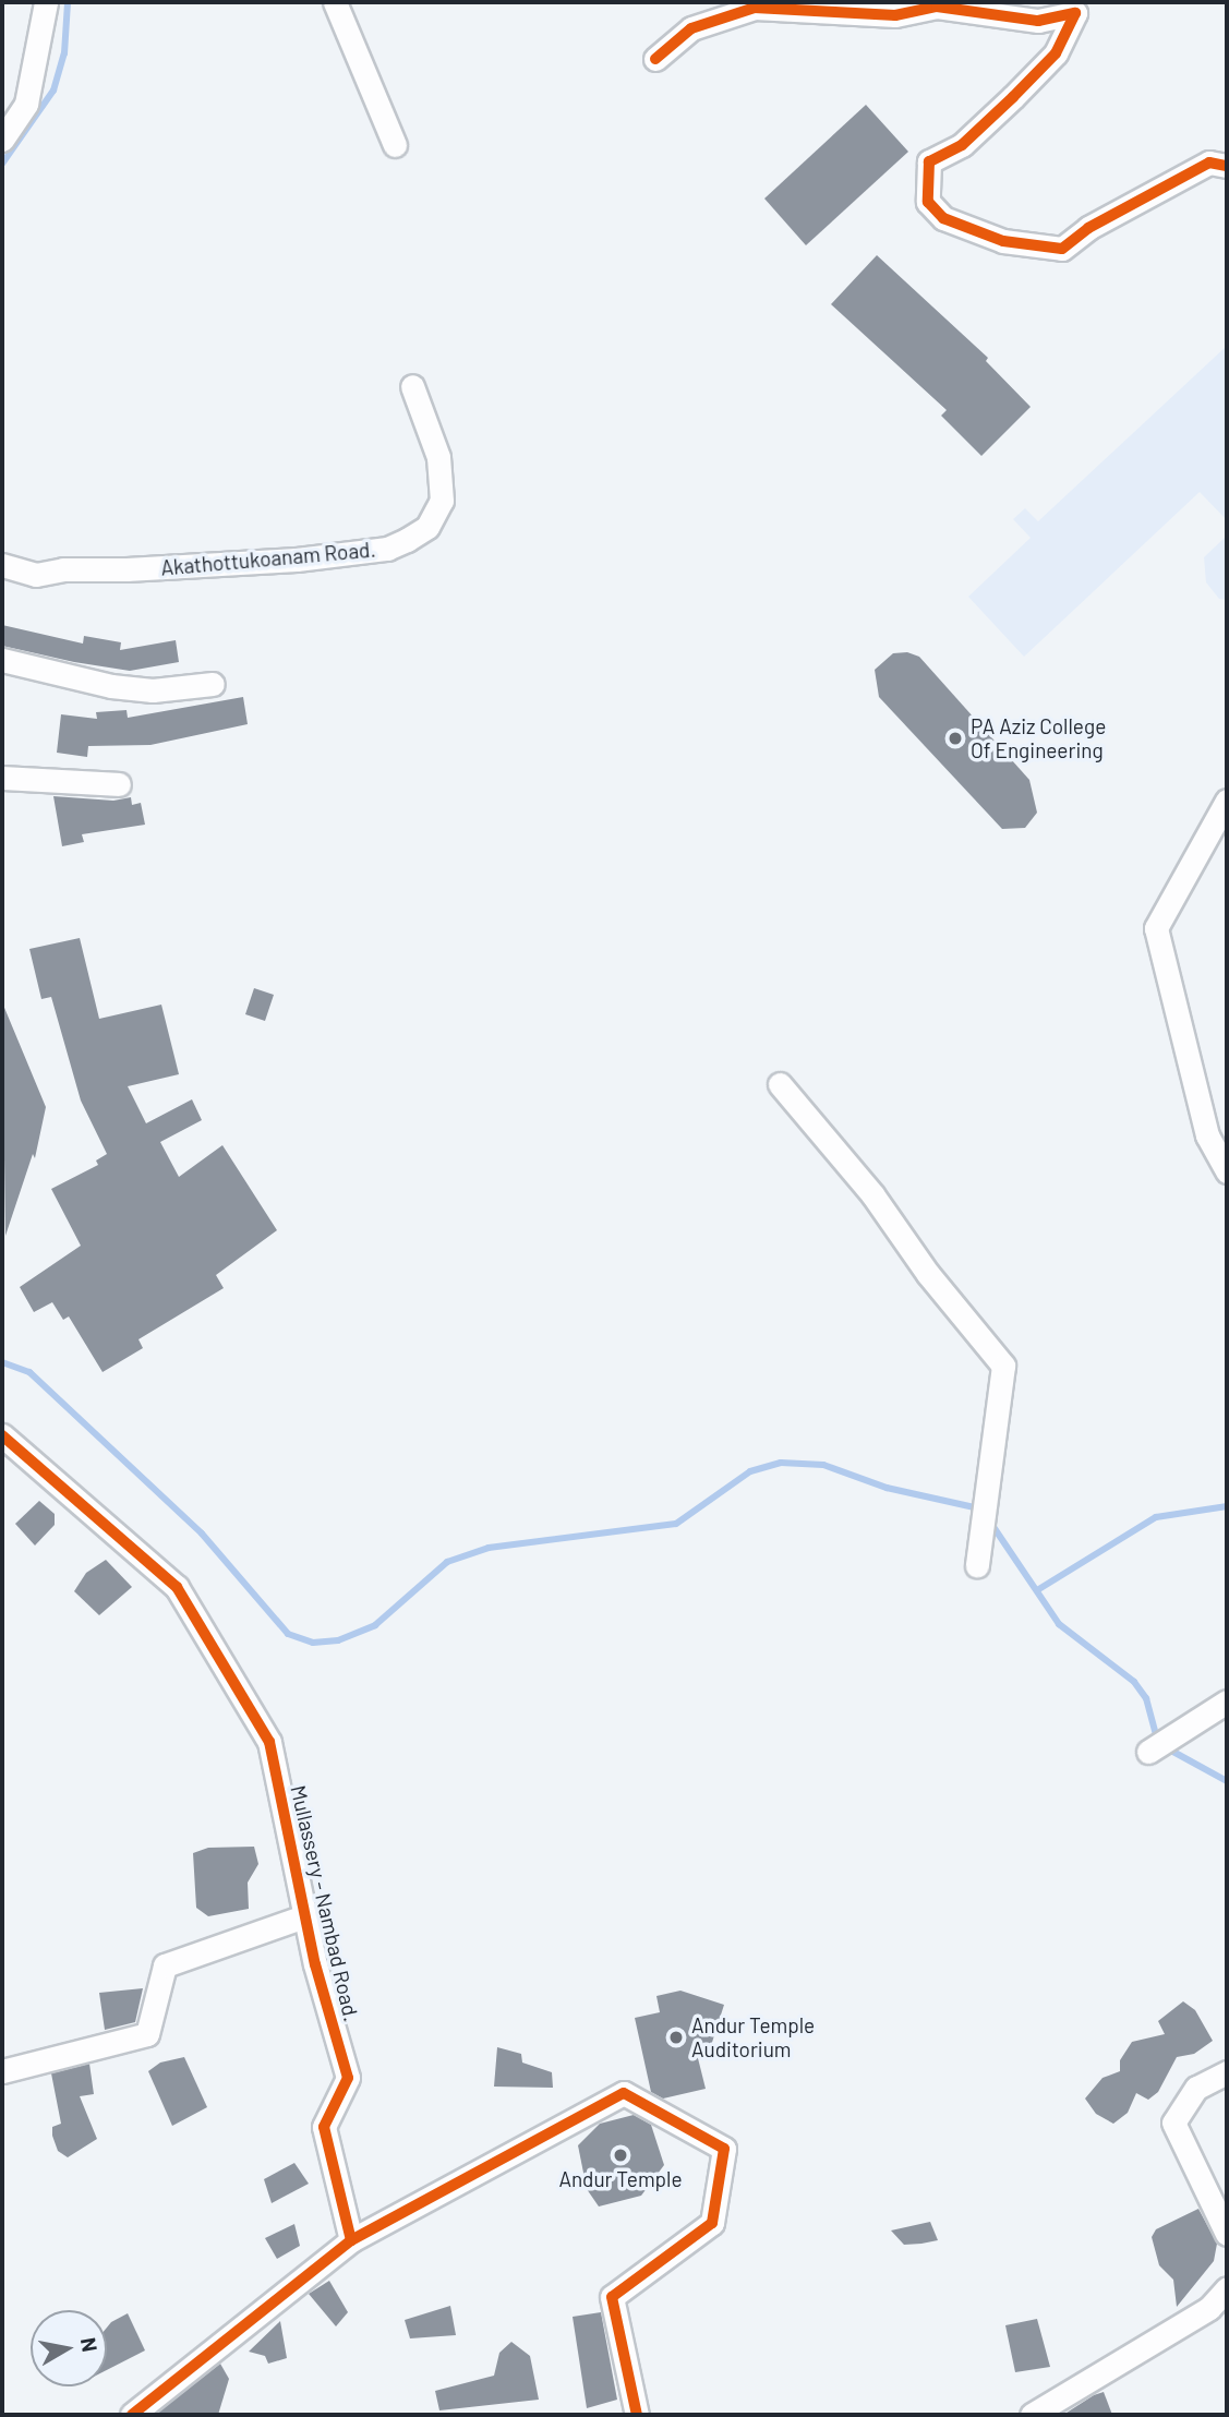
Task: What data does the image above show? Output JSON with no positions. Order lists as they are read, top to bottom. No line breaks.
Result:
{"streets":{"street":["Akathottukoanam Road.","Mullassery - Nambad Road."]},"places":["PA Aziz College Of Engineering","Andur Temple Auditorium","Andur Temple"],"north":"right"}
